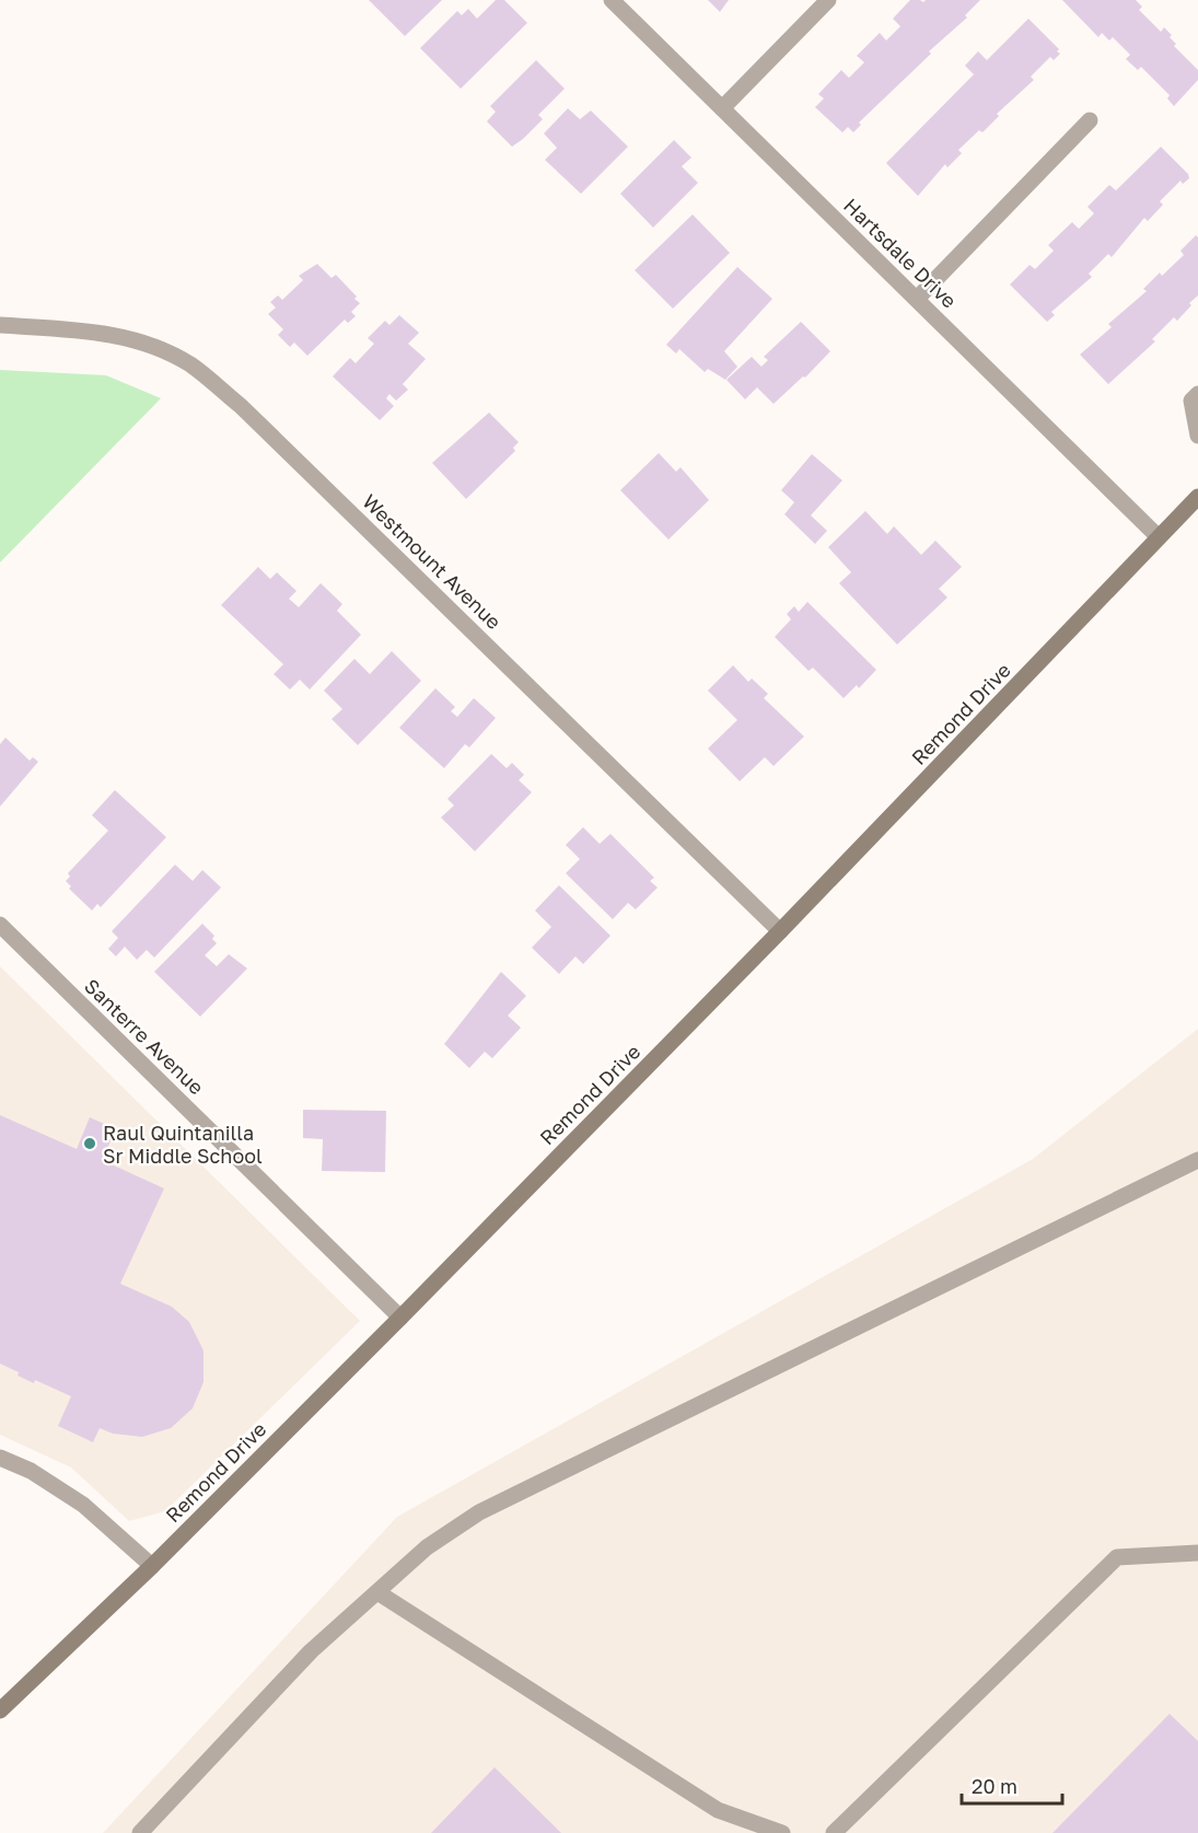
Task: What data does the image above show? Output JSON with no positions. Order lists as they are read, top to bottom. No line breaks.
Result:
{"streets":{"street":["Hartsdale Drive","Westmount Avenue","Remond Drive","Santerre Avenue"]},"crossings":[["Hartsdale Drive","Remond Drive"],["Westmount Avenue","Remond Drive"],["Remond Drive","Santerre Avenue"]],"places":["Raul Quintanilla Sr Middle School"],"scale_bar":"20 m"}
